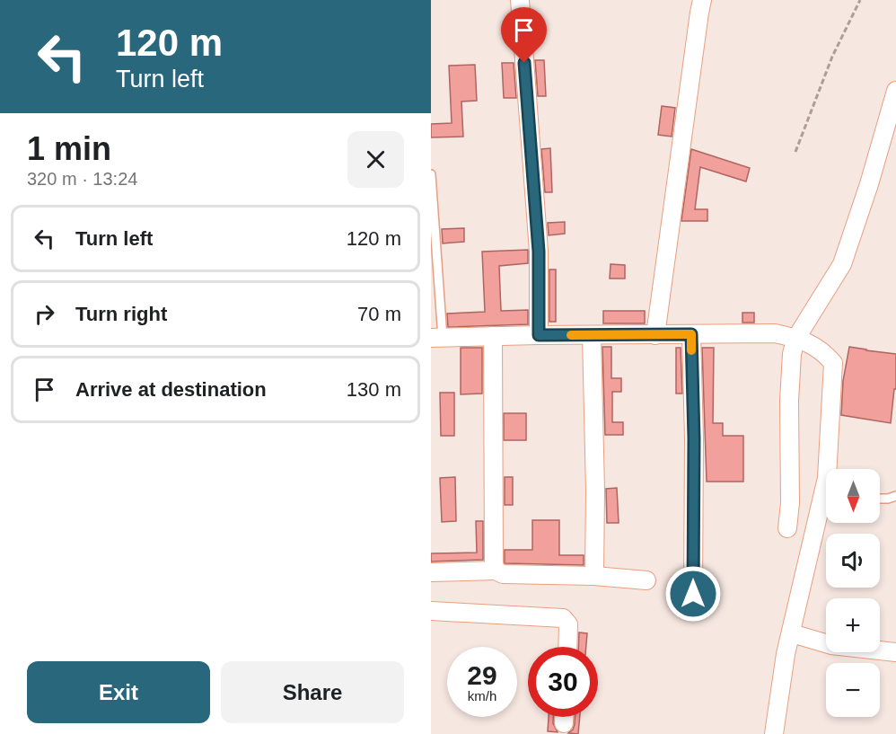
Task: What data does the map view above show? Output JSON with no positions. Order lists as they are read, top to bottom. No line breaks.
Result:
{"north":"bottom","page":{"turn":["120 m","Turn left"],"heading":["1 min","320 m · 13:24"],"list":[{"name":"Turn left","value":"120 m"},{"name":"Turn right","value":"70 m"},{"name":"Arrive at destination","value":"130 m"}],"map_buttons":["+","−"],"speed":"29 km/h","limit":"30","buttons":["Exit","Share"]}}
